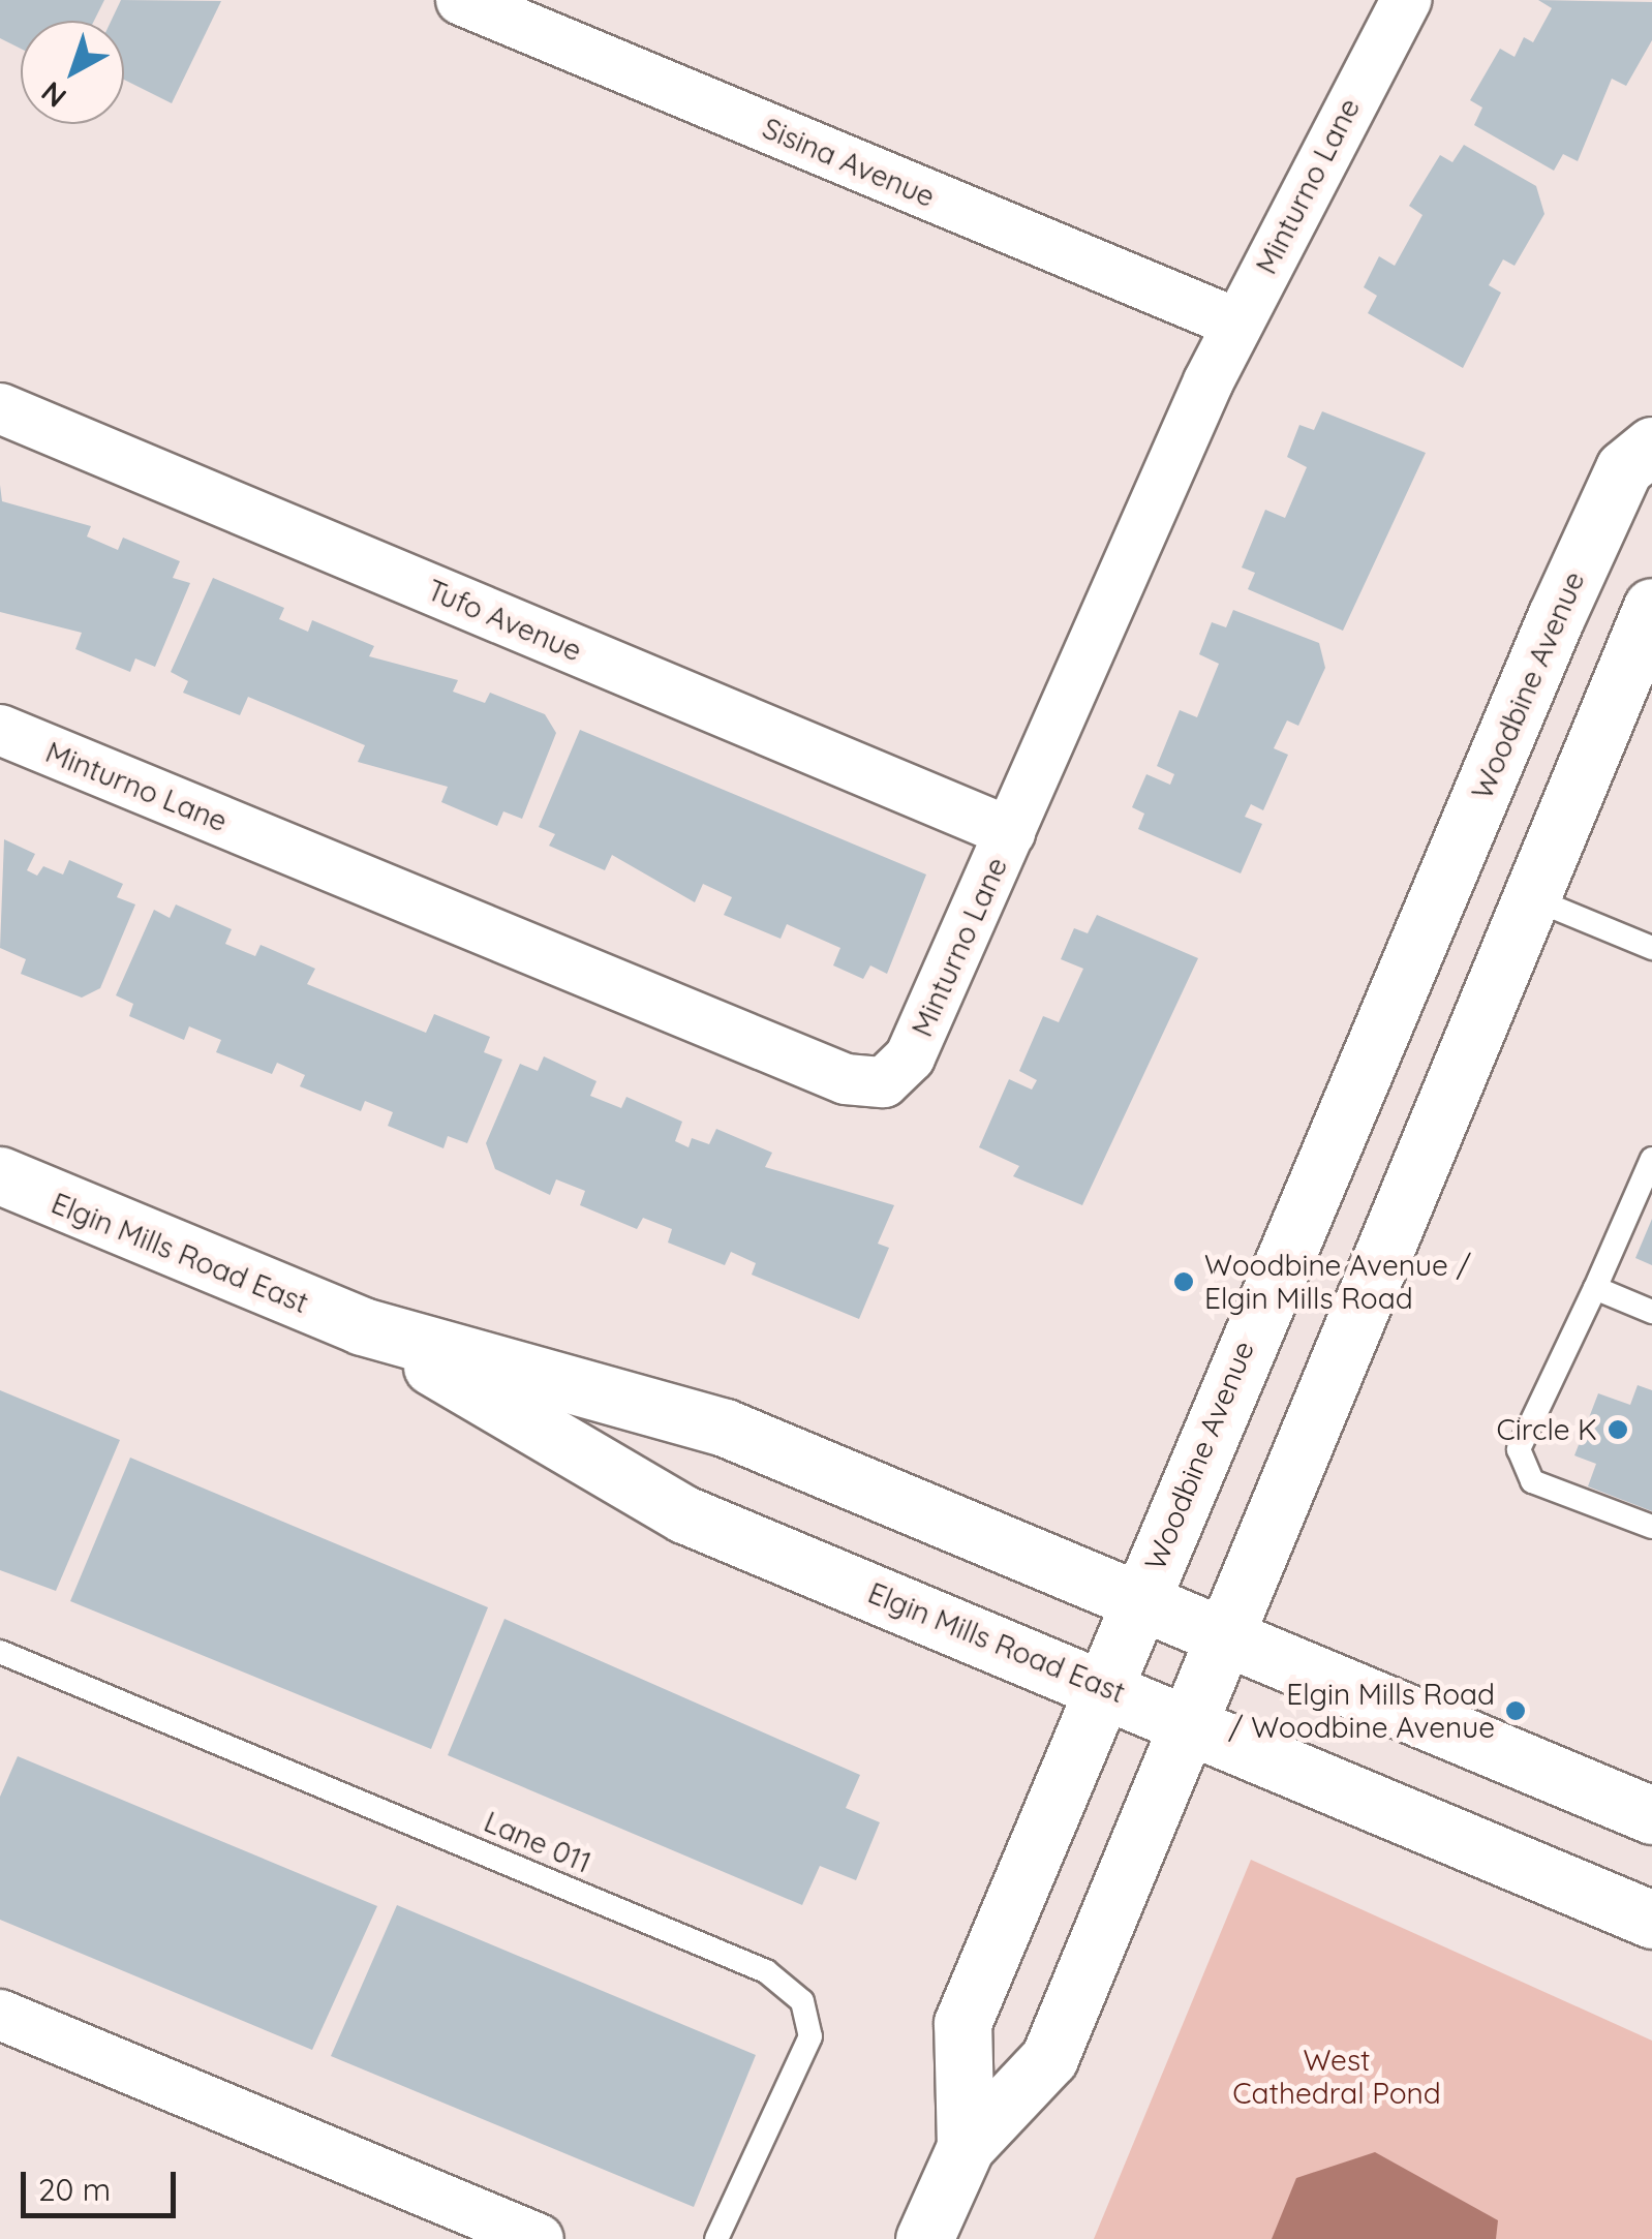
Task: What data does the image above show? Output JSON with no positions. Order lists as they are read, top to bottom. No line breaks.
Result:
{"streets":{"main road":["Woodbine Avenue","Elgin Mills Road East"],"street":["Sisina Avenue","Minturno Lane","Tufo Avenue"],"lane":["Lane 011"]},"crossings":[["Sisina Avenue","Minturno Lane"],["Minturno Lane","Tufo Avenue"],["Woodbine Avenue","Elgin Mills Road East"]],"parks":["West Cathedral Pond"],"places":["Woodbine Avenue / Elgin Mills Road","Circle K","Elgin Mills Road / Woodbine Avenue"],"scale_bar":"20 m","north":"bottom left"}
